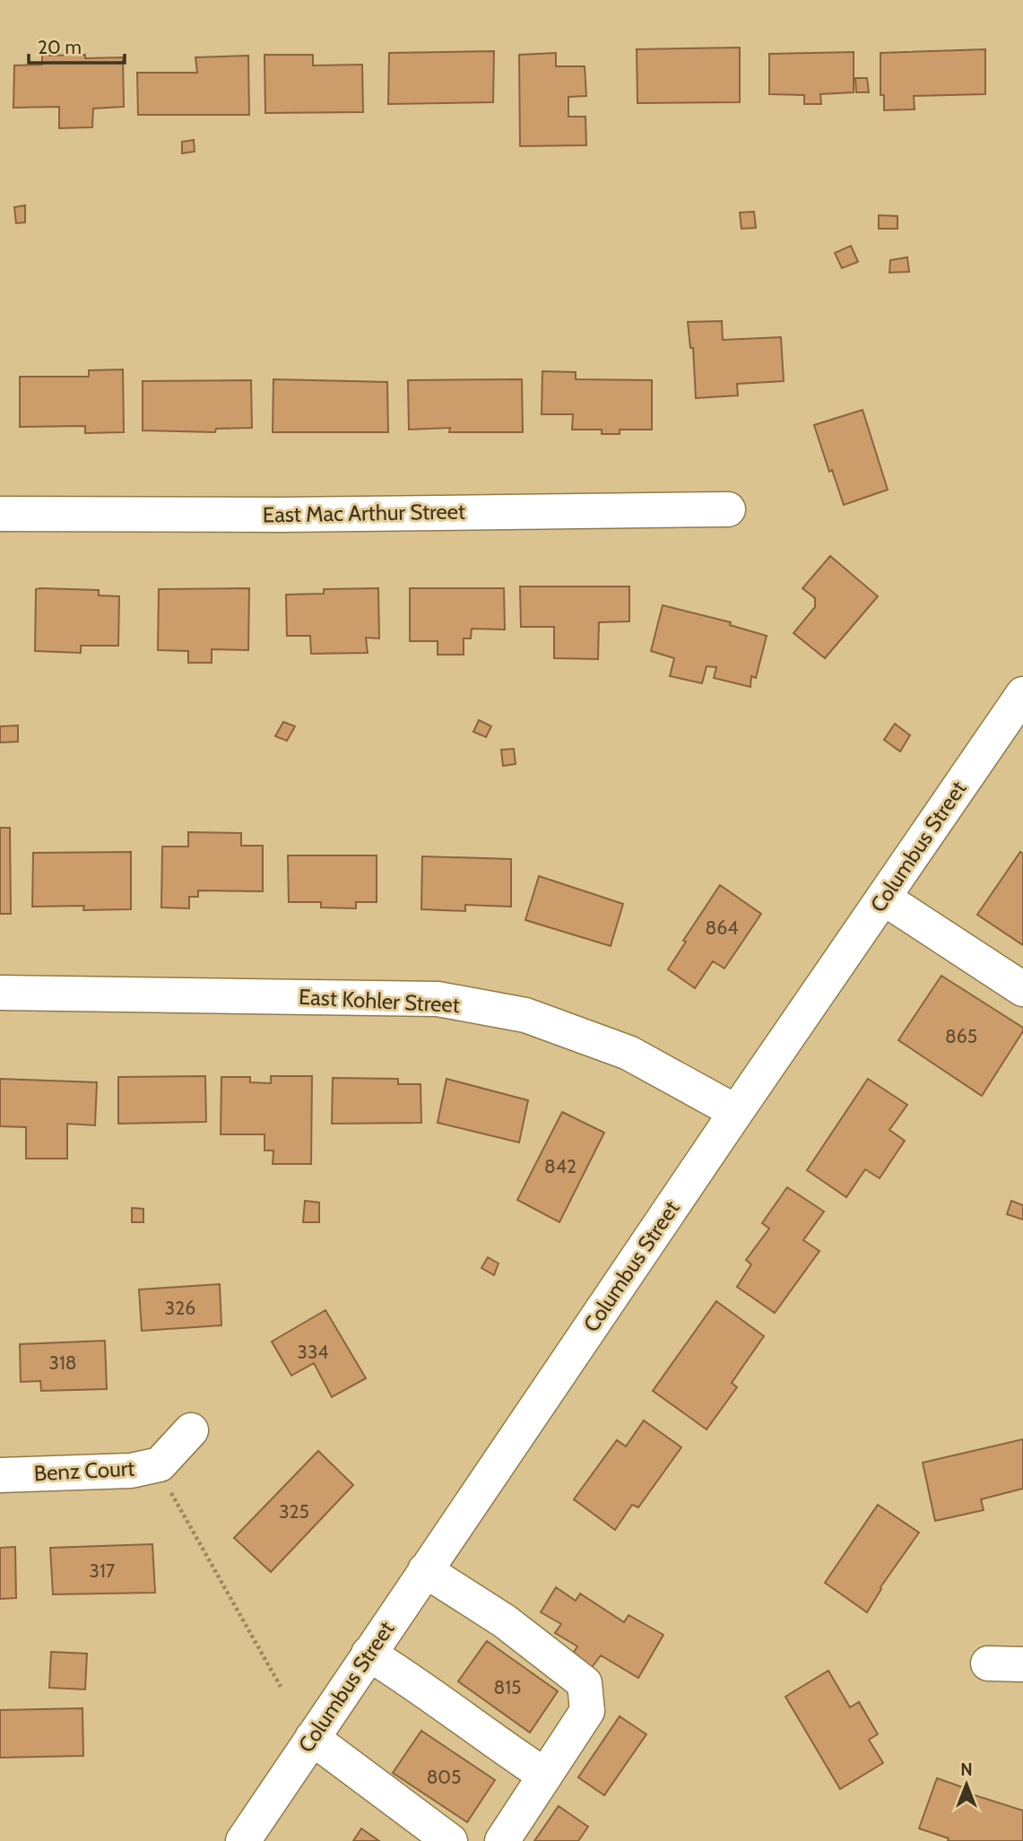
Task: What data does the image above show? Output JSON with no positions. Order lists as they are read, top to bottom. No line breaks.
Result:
{"streets":{"street":["East Mac Arthur Street","Columbus Street","East Kohler Street","Benz Court"]},"crossings":[["Columbus Street","East Kohler Street"]],"house_numbers":["864","865","842","326","334","318","325","317","815","805"],"scale_bar":"20 m","north":"top"}
